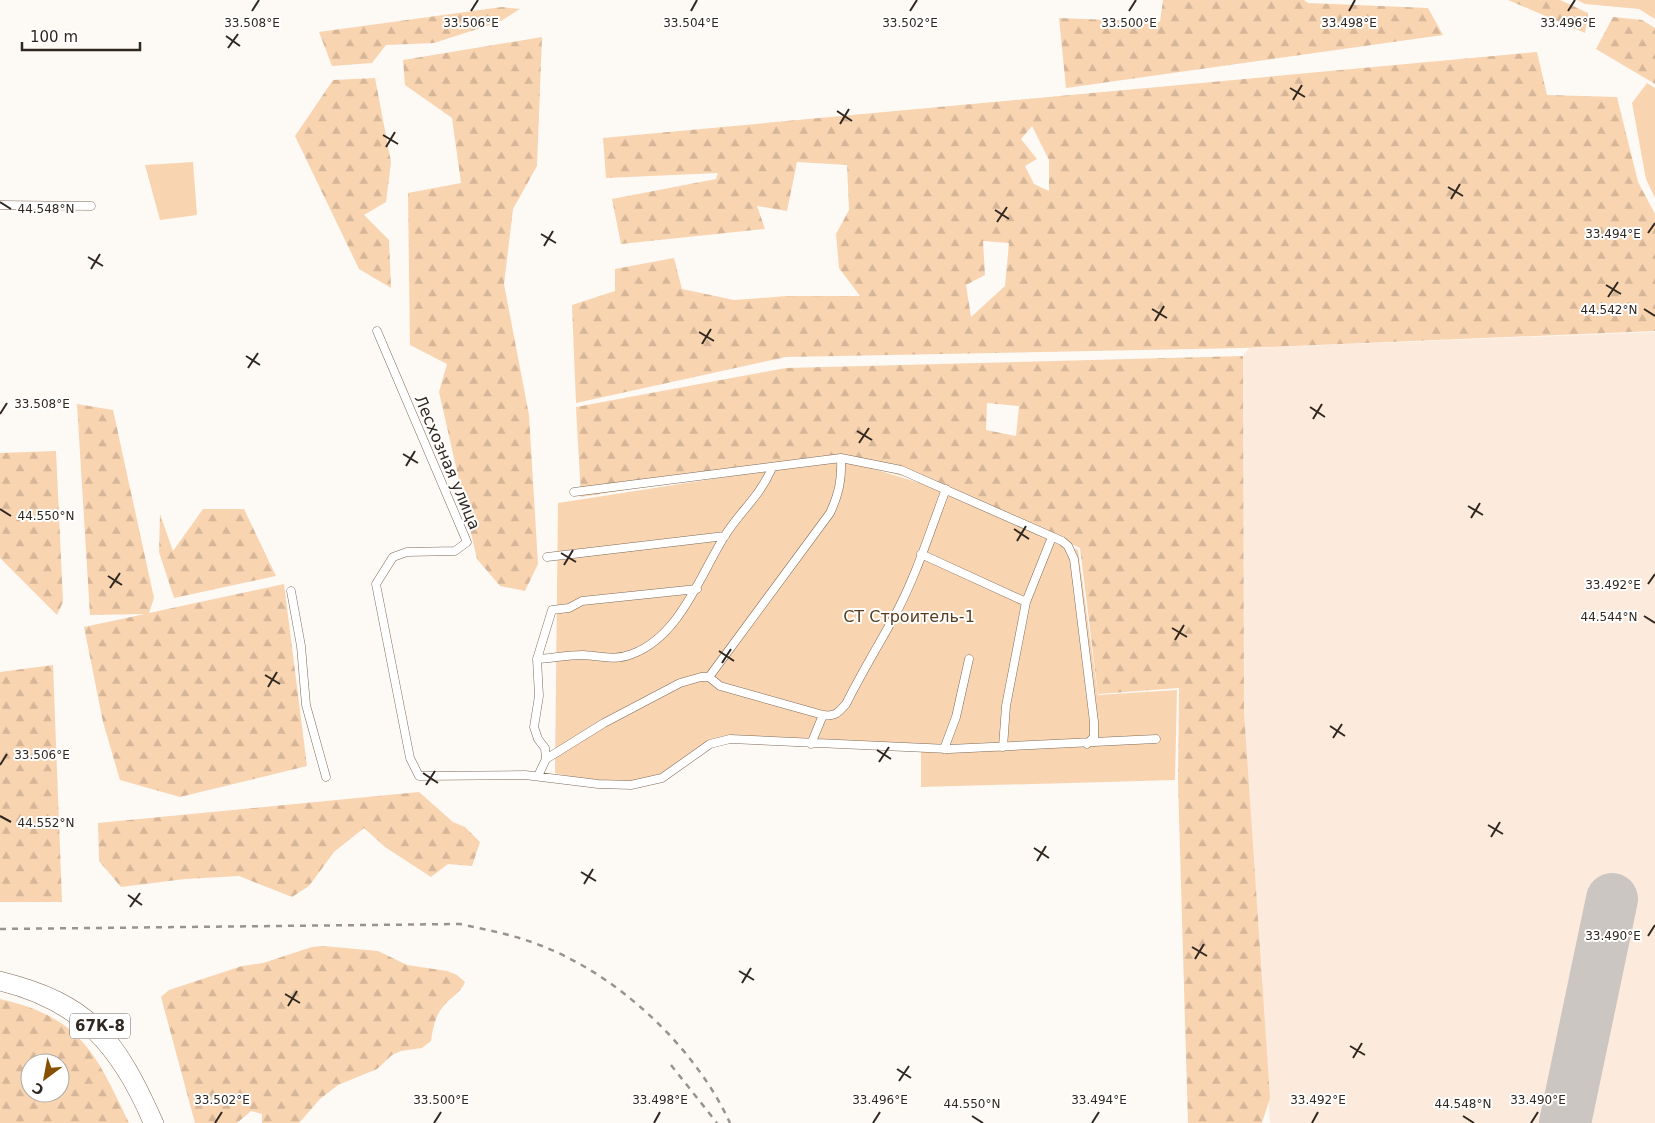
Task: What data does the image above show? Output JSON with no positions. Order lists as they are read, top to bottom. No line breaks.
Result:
{"streets":{"main road":["67К-8"],"street":["Лесхозная улица"]},"parks":["СТ Строитель-1"],"scale_bar":"100 m","north":"bottom left","coordinates":["33.508°E","33.506°E","33.504°E","33.502°E","33.500°E","33.498°E","33.496°E","44.548°N","33.494°E","44.542°N","44.550°N","33.492°E","44.544°N","44.552°N","33.490°E"]}
